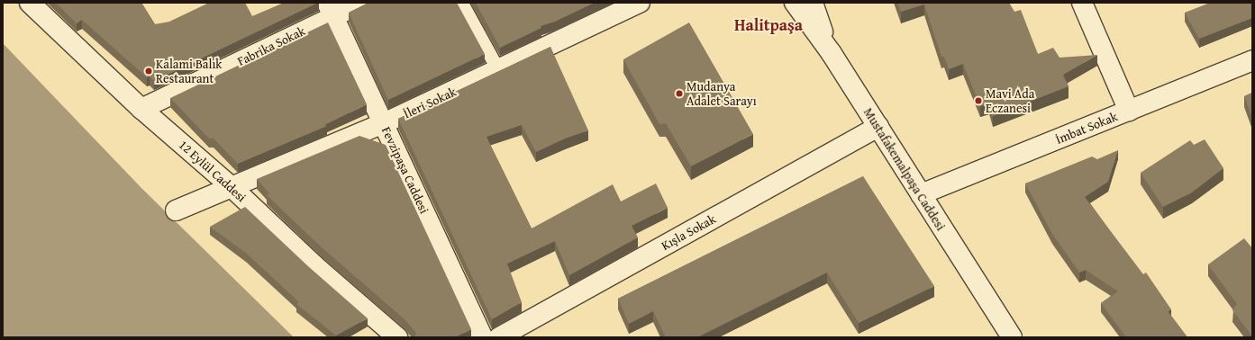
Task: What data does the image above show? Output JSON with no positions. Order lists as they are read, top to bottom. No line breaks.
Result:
{"streets":{"street":["Fabrika Sokak","İleri Sokak","İmbat Sokak","Mustafakemalpaşa Caddesi","Fevzipaşa Caddesi","12 Eylül Caddesi","Kışla Sokak"]},"crossings":[["Fabrika Sokak","Fevzipaşa Caddesi"],["Fabrika Sokak","12 Eylül Caddesi"],["İleri Sokak","Fevzipaşa Caddesi"],["İleri Sokak","12 Eylül Caddesi"],["İmbat Sokak","Mustafakemalpaşa Caddesi"],["Mustafakemalpaşa Caddesi","Kışla Sokak"]],"districts":["Halitpaşa"],"places":["Kalami Balık Restaurant","Mudanya Adalet Sarayı","Mavi Ada Eczanesi"]}
